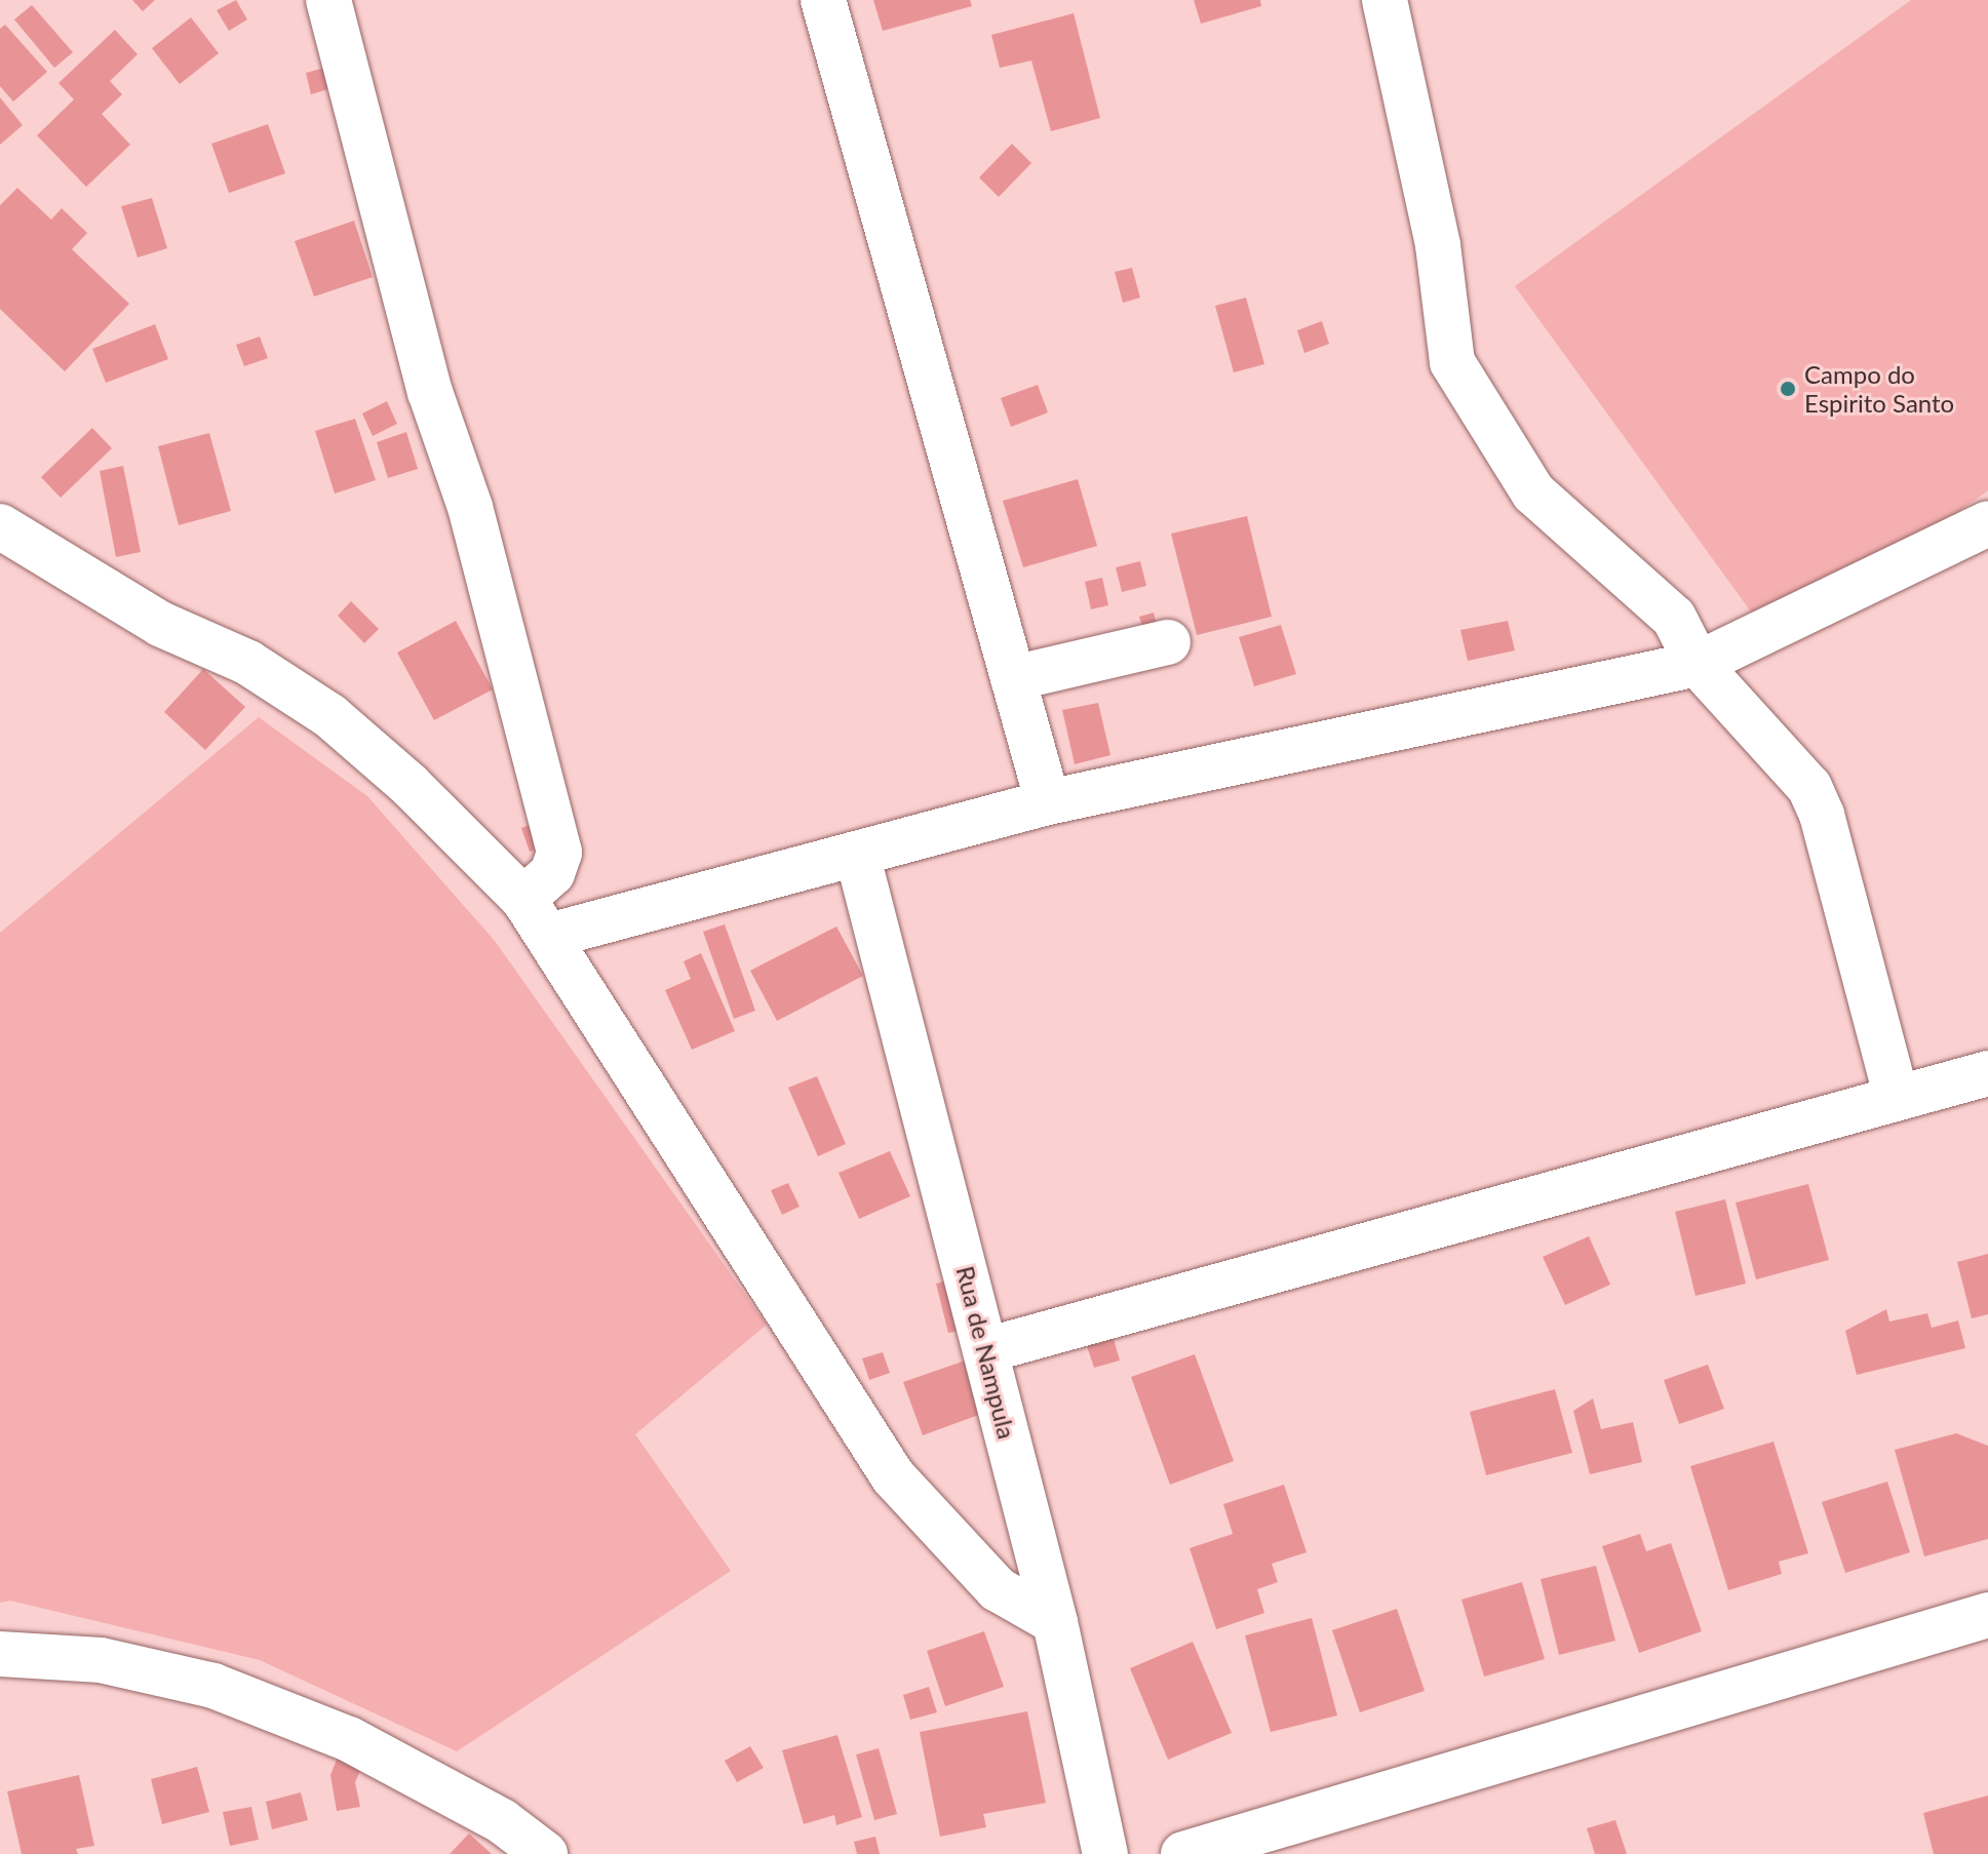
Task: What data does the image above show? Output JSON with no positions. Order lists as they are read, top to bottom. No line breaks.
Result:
{"streets":{"street":["Rua de Nampula"]},"places":["Campo do Espirito Santo"]}
